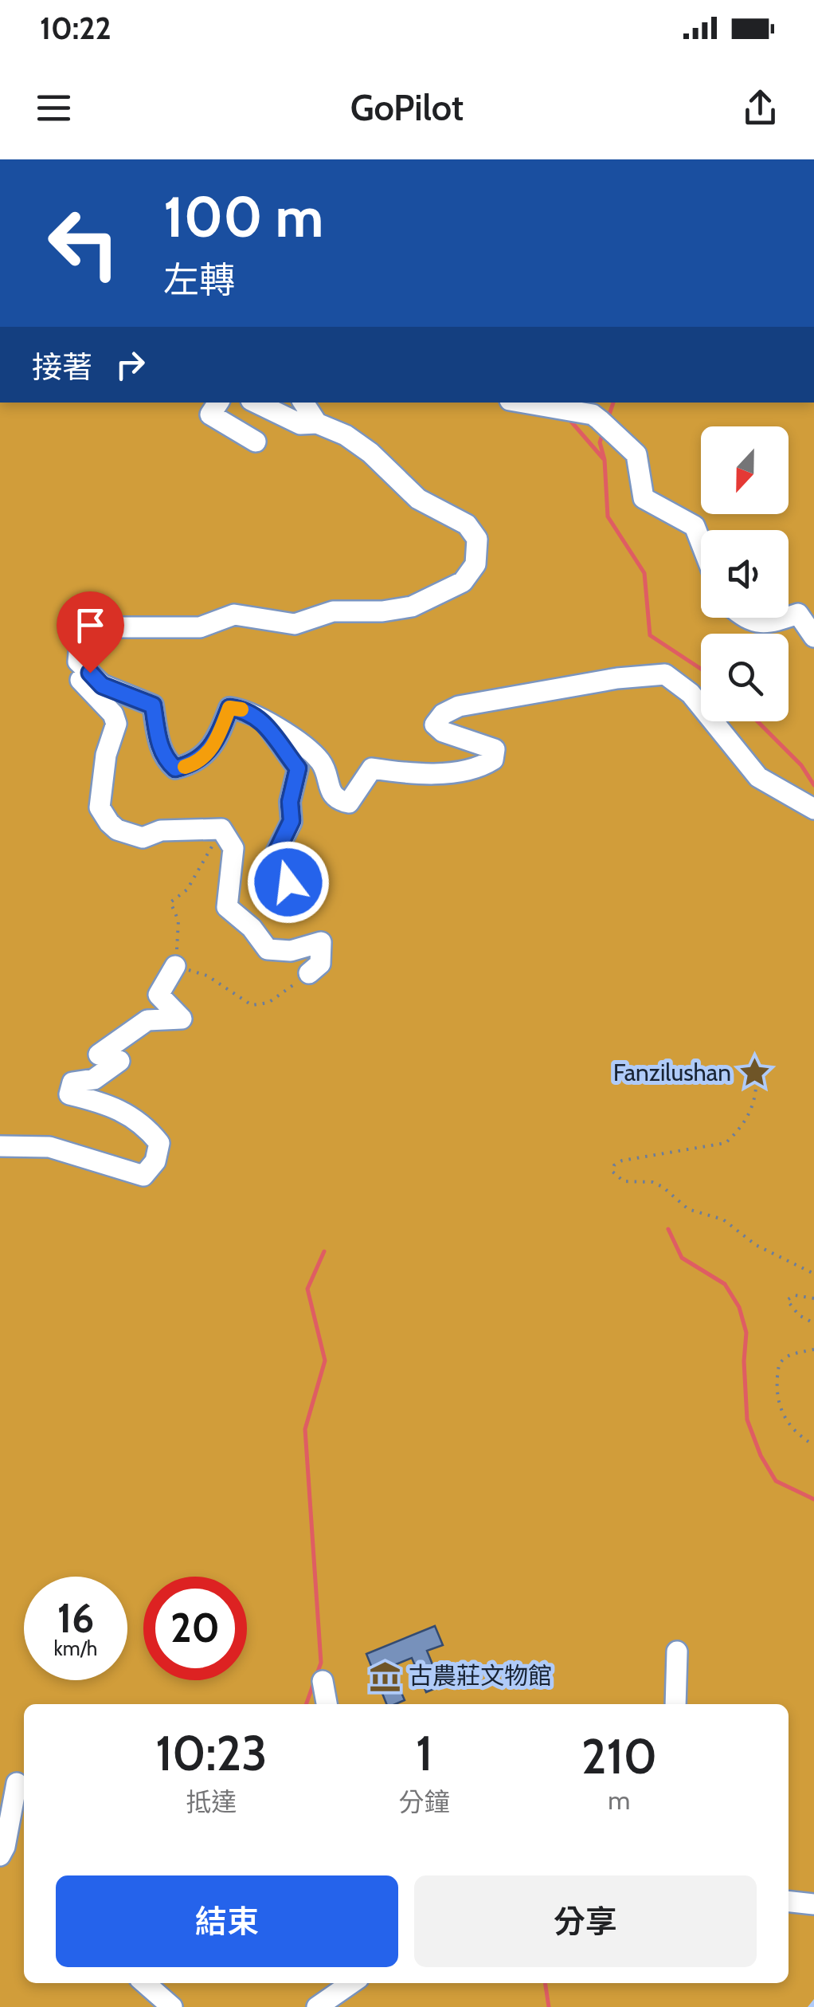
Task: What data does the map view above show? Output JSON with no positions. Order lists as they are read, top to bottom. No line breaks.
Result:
{"places":{"place":["Fanzilushan"],"museum":["古農莊文物館"]},"north":"bottom","page":{"status":"10:22","header":"GoPilot","turn":["100 m","左轉"],"then":"接著","speed":"16 km/h","limit":"20","eta":["10:23","抵達","1","分鐘","210","m"],"buttons":["結束","分享"]}}
